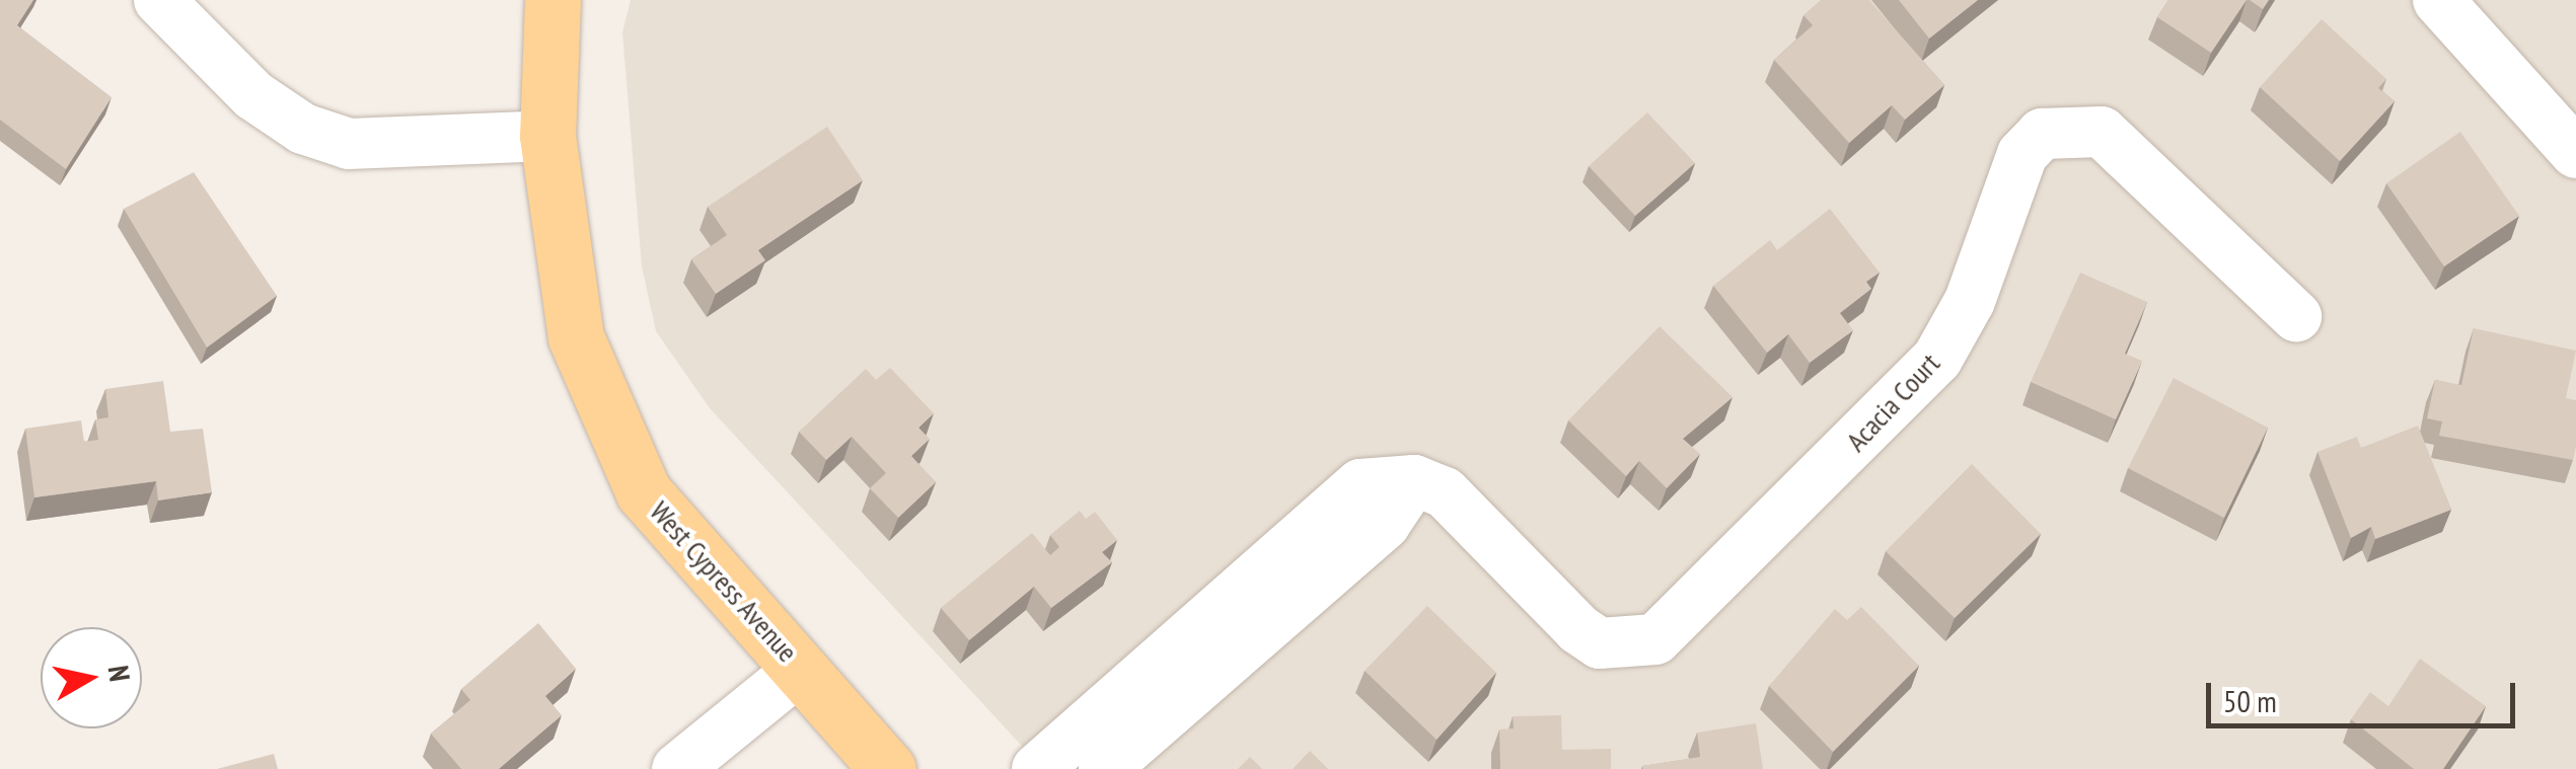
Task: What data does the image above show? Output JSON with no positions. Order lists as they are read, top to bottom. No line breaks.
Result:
{"streets":{"main road":["West Cypress Avenue"],"street":["Acacia Court"]},"scale_bar":"50 m","north":"right"}
